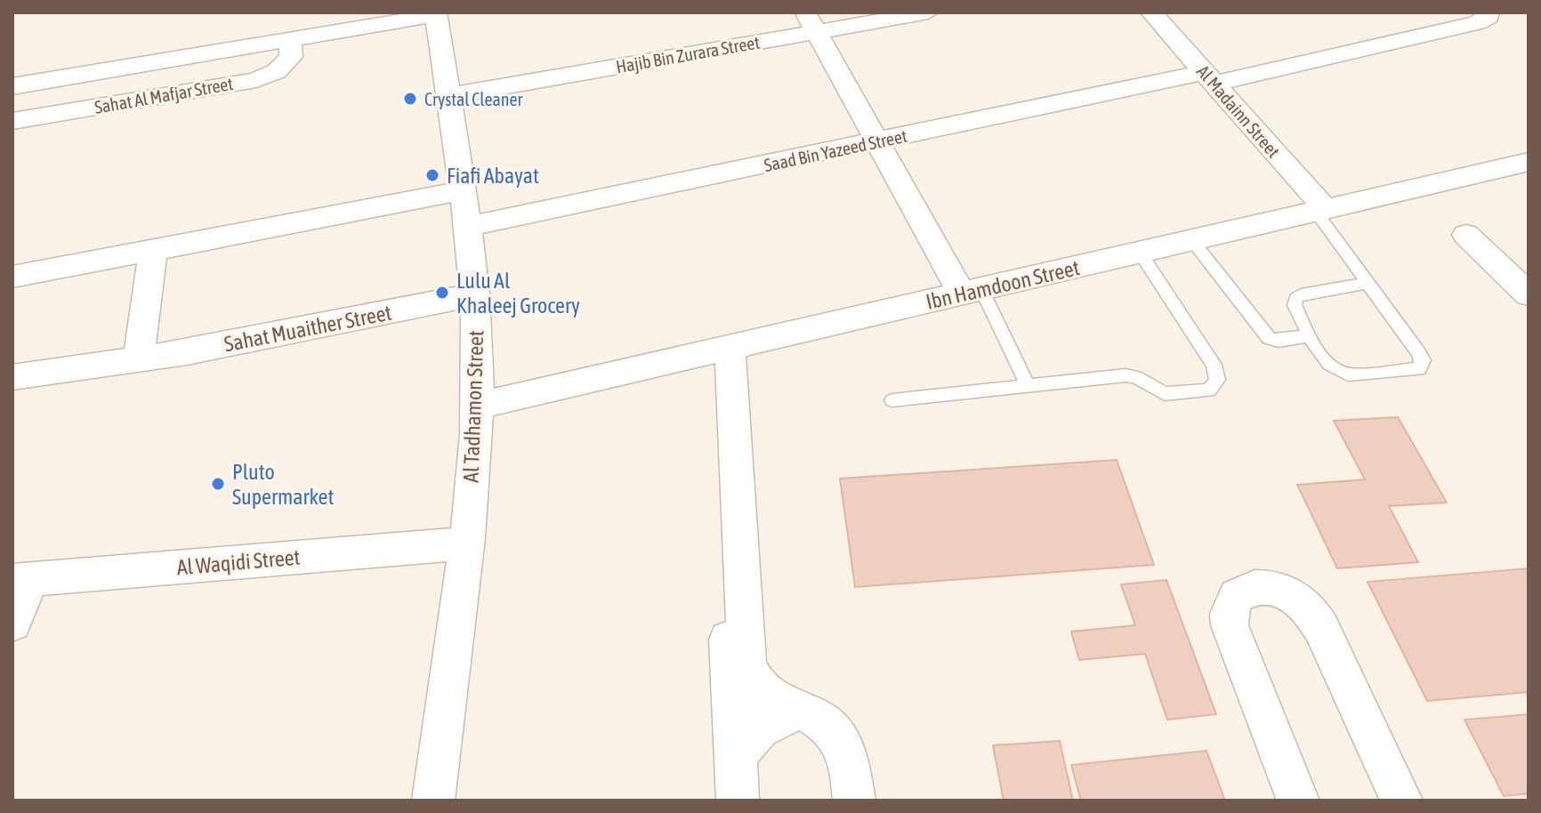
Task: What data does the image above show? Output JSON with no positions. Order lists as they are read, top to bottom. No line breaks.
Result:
{"streets":{"street":["Hajib Bin Zurara Street","Sahat Al Mafjar Street","Al Madainn Street","Saad Bin Yazeed Street","Ibn Hamdoon Street","Sahat Muaither Street","Al Tadhamon Street","Al Waqidi Street"]},"crossings":[["Hajib Bin Zurara Street","Al Tadhamon Street"],["Sahat Al Mafjar Street","Al Tadhamon Street"],["Al Madainn Street","Saad Bin Yazeed Street"],["Al Madainn Street","Ibn Hamdoon Street"],["Saad Bin Yazeed Street","Al Tadhamon Street"],["Ibn Hamdoon Street","Al Tadhamon Street"],["Sahat Muaither Street","Al Tadhamon Street"],["Al Tadhamon Street","Al Waqidi Street"]],"places":["Crystal Cleaner","Fiafi Abayat","Lulu Al Khaleej Grocery","Pluto Supermarket"]}
